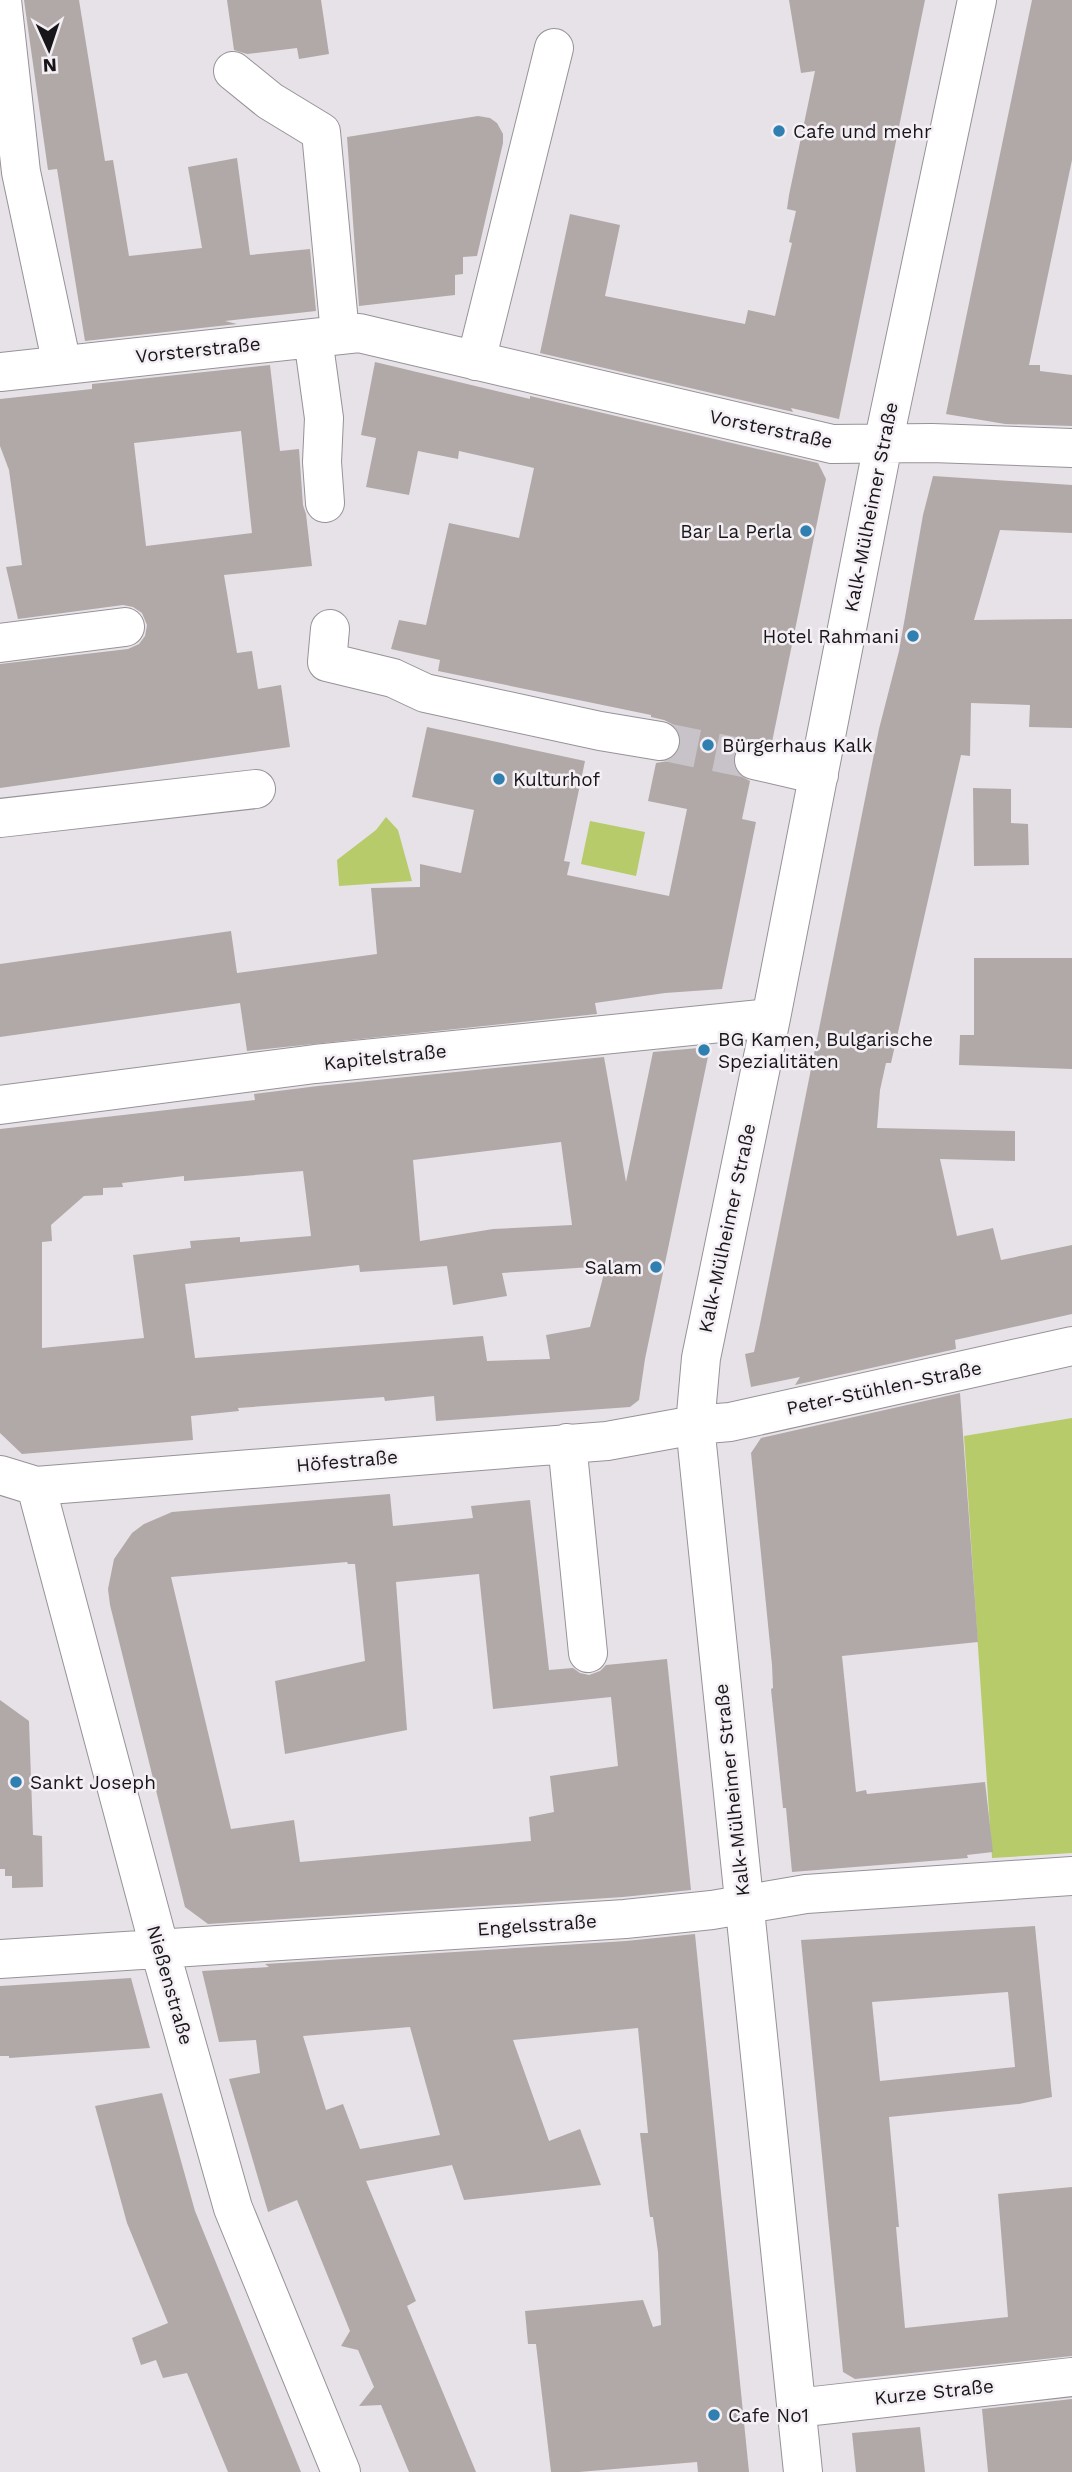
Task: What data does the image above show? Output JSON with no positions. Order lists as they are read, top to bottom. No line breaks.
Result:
{"streets":{"street":["Vorsterstraße","Kalk-Mülheimer Straße","Kapitelstraße","Peter-Stühlen-Straße","Höfestraße","Engelsstraße","Nießenstraße","Kurze Straße"]},"crossings":[["Vorsterstraße","Kalk-Mülheimer Straße"],["Kalk-Mülheimer Straße","Kapitelstraße"],["Kalk-Mülheimer Straße","Peter-Stühlen-Straße"],["Kalk-Mülheimer Straße","Höfestraße"],["Kalk-Mülheimer Straße","Engelsstraße"],["Kalk-Mülheimer Straße","Kurze Straße"],["Peter-Stühlen-Straße","Höfestraße"],["Höfestraße","Nießenstraße"],["Engelsstraße","Nießenstraße"]],"places":["Cafe und mehr","Bar La Perla","Hotel Rahmani","Bürgerhaus Kalk","Kulturhof","BG Kamen, Bulgarische Spezialitäten","Salam","Sankt Joseph","Cafe No1"],"north":"bottom"}
